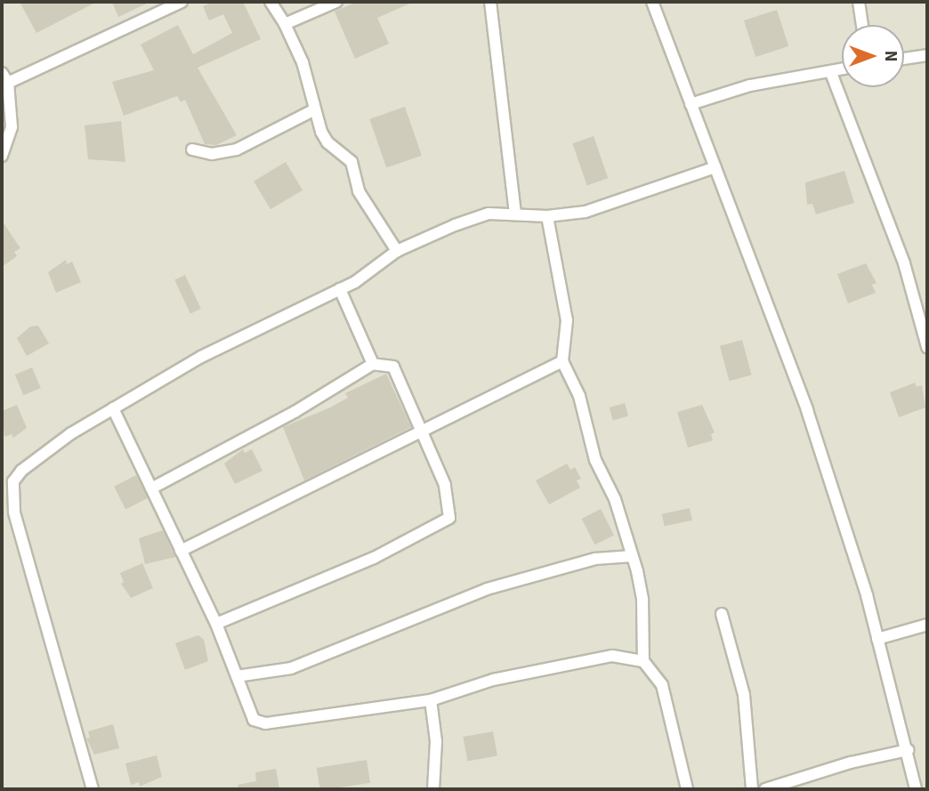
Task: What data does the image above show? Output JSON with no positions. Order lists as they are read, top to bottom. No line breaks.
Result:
{"north":"right"}
